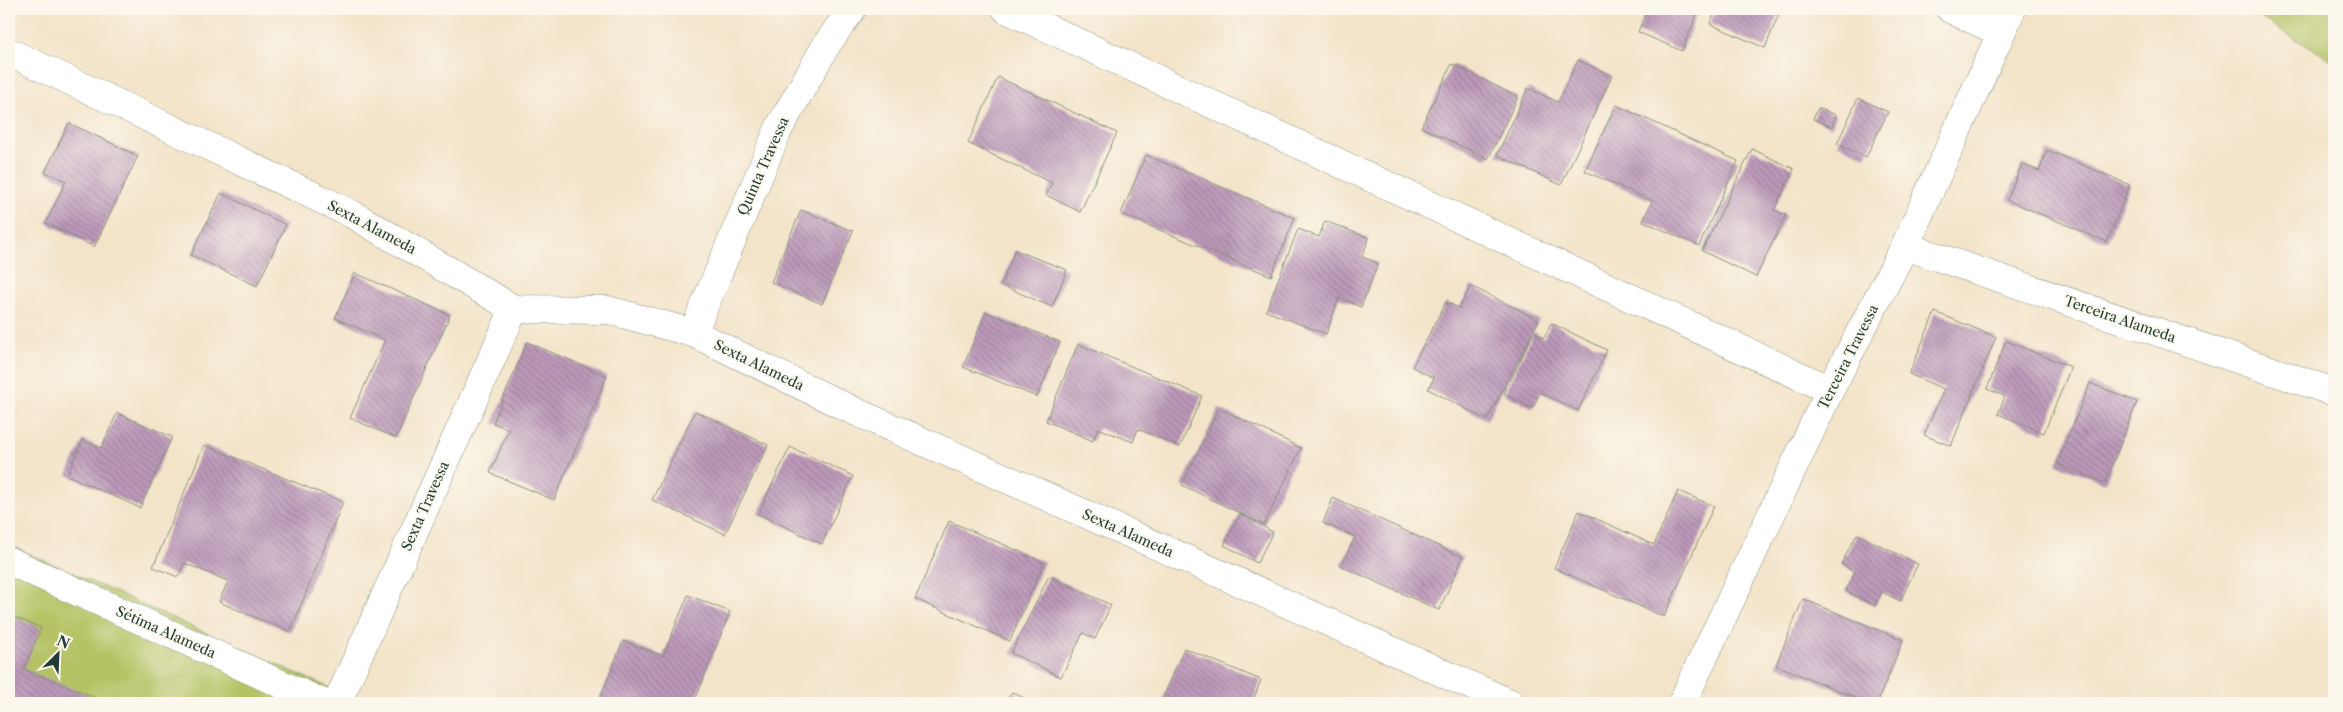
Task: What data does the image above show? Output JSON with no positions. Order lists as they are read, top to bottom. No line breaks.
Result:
{"streets":{"street":["Quinta Travessa","Sexta Alameda","Terceira Alameda","Terceira Travessa","Sexta Travessa","Sétima Alameda"]},"crossings":[["Quinta Travessa","Sexta Alameda"],["Sexta Alameda","Sexta Travessa"],["Terceira Alameda","Terceira Travessa"]],"north":"top right"}
